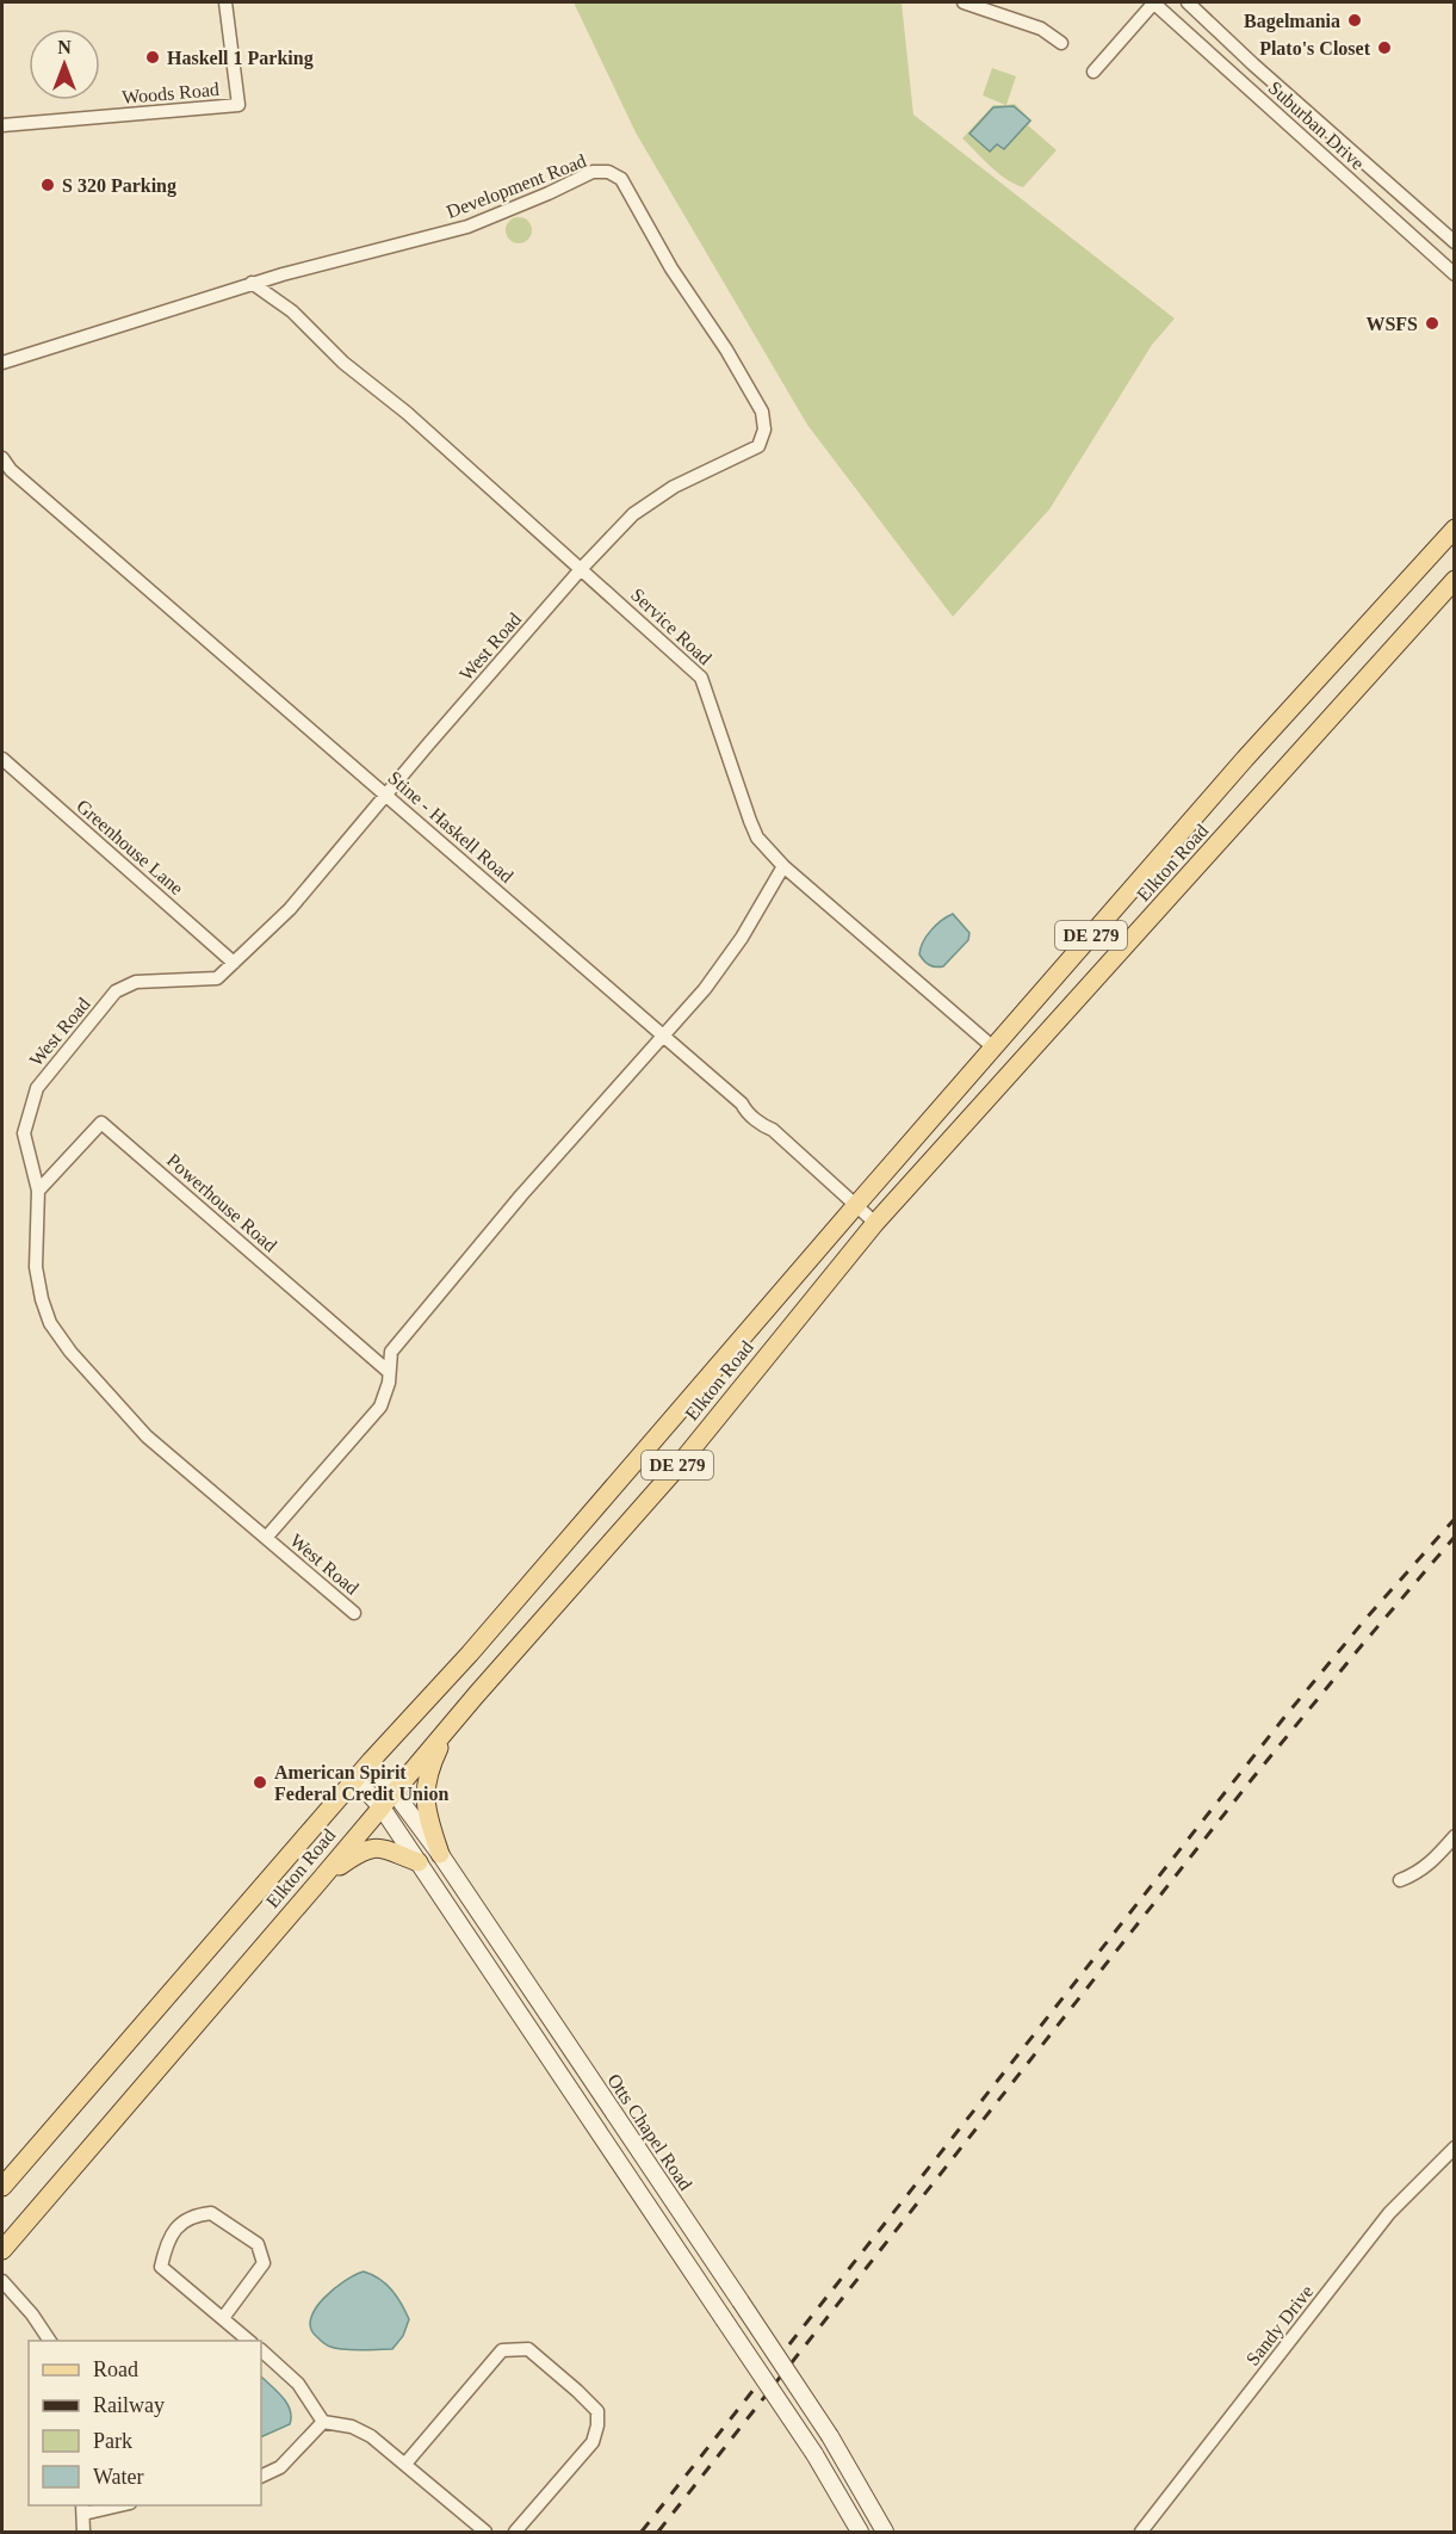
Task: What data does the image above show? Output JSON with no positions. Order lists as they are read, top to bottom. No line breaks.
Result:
{"streets":{"main road":["Elkton Road","DE 279","Otts Chapel Road"],"street":["Woods Road","Suburban Drive","Development Road","Service Road","West Road","Stine - Haskell Road","Greenhouse Lane","Powerhouse Road","Sandy Drive"]},"crossings":[["Development Road","Service Road"],["Development Road","West Road"],["Service Road","West Road"],["Service Road","Elkton Road"],["West Road","Stine - Haskell Road"],["West Road","Greenhouse Lane"],["West Road","Powerhouse Road"],["Stine - Haskell Road","Elkton Road"],["Elkton Road","Otts Chapel Road"]],"places":["Bagelmania","Plato's Closet","Haskell 1 Parking","S 320 Parking","WSFS","American Spirit Federal Credit Union"],"legend":["Road","Railway","Park","Water"],"north":"top"}
